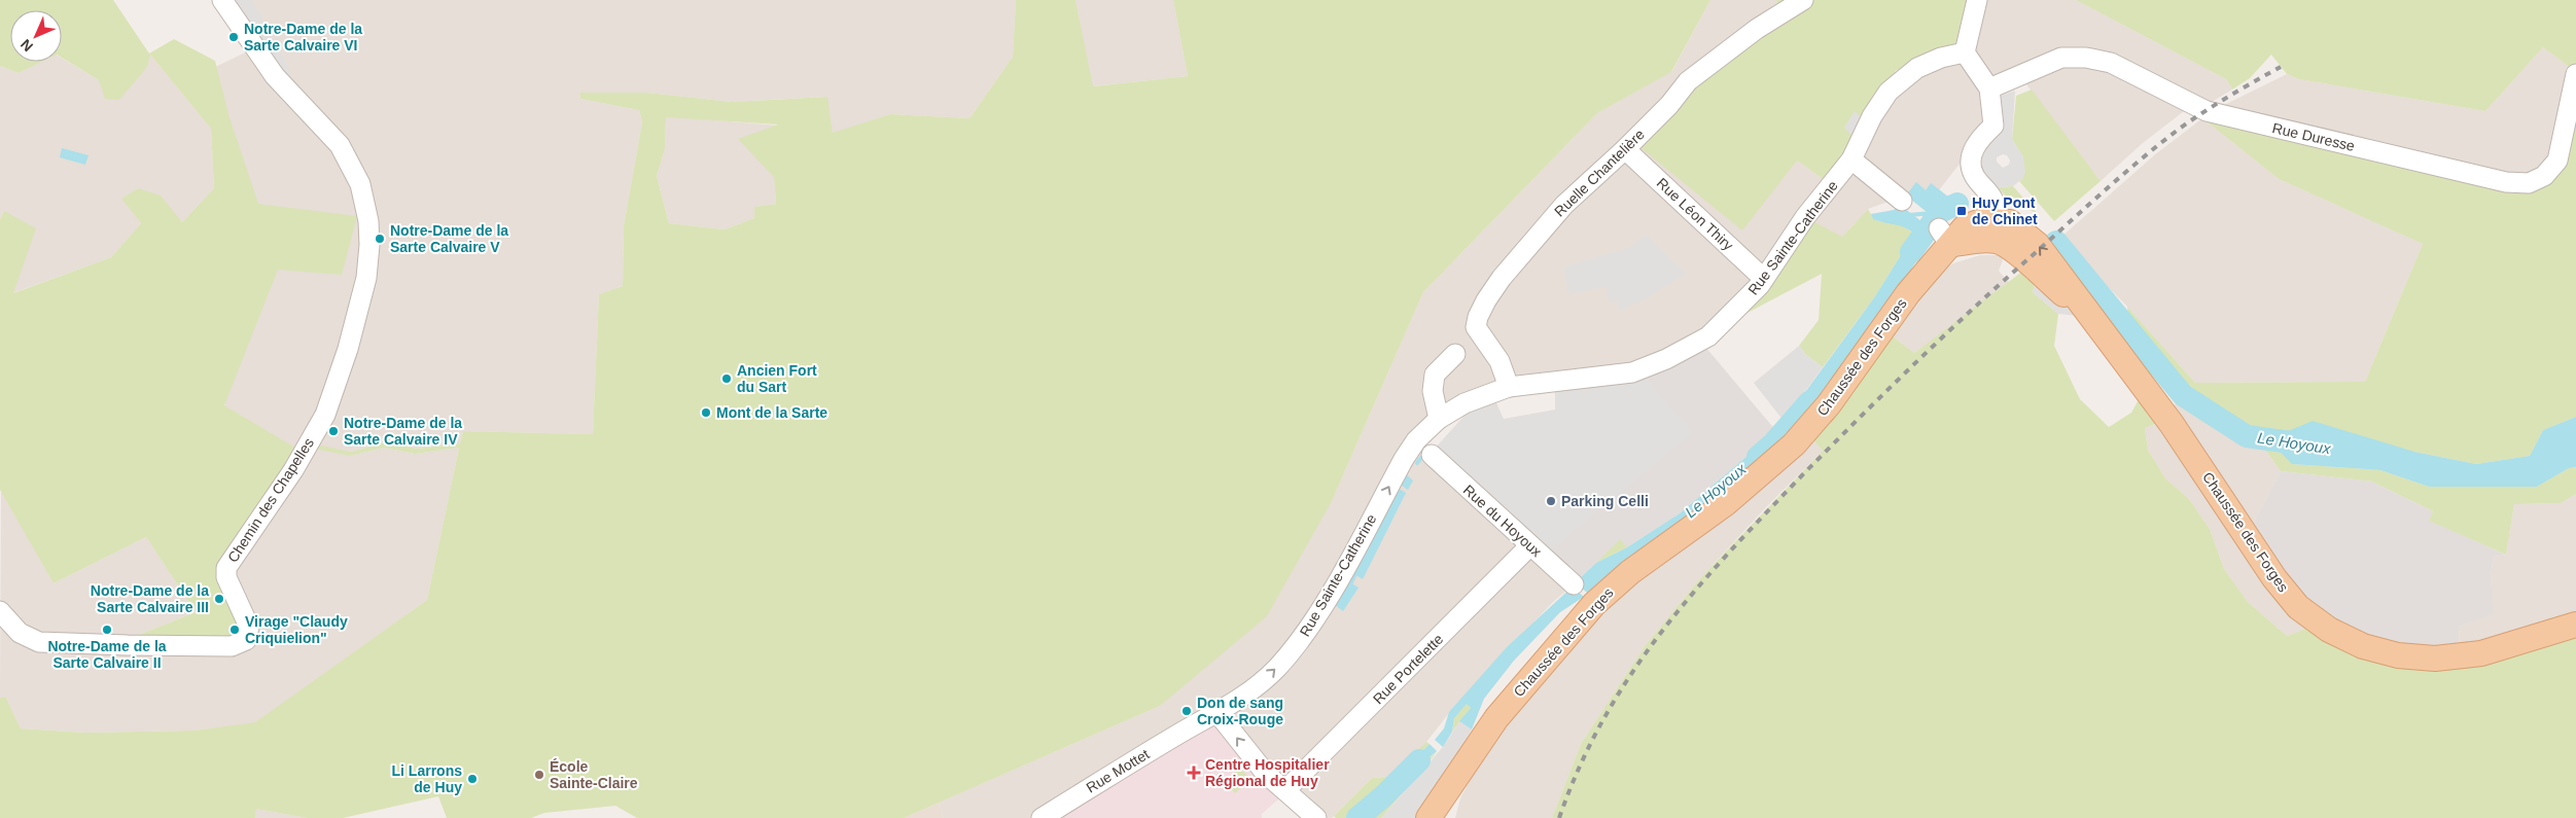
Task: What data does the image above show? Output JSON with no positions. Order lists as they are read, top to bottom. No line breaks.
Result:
{"streets":{"main road":["Chaussée des Forges"],"street":["Rue Duresse","Ruelle Chantelière","Rue Léon Thiry","Rue Sainte-Catherine","Chemin des Chapelles","Rue du Hoyoux","Rue Portelette","Rue Mottet"]},"crossings":[["Ruelle Chantelière","Rue Léon Thiry"],["Ruelle Chantelière","Rue Sainte-Catherine"],["Rue Léon Thiry","Rue Sainte-Catherine"],["Rue Sainte-Catherine","Rue Mottet"],["Rue du Hoyoux","Rue Portelette"]],"water":["Le Hoyoux"],"places":{"other":["Notre-Dame de la Sarte Calvaire VI","Notre-Dame de la Sarte Calvaire V","Ancien Fort du Sart","Mont de la Sarte","Notre-Dame de la Sarte Calvaire IV","Parking Celli","Notre-Dame de la Sarte Calvaire III","Notre-Dame de la Sarte Calvaire II","Virage \"Claudy Criquielion\"","Don de sang Croix-Rouge","École Sainte-Claire","Li Larrons de Huy"],"transit":["Huy Pont de Chinet"],"health":["Centre Hospitalier Régional de Huy"]},"north":"bottom left"}
